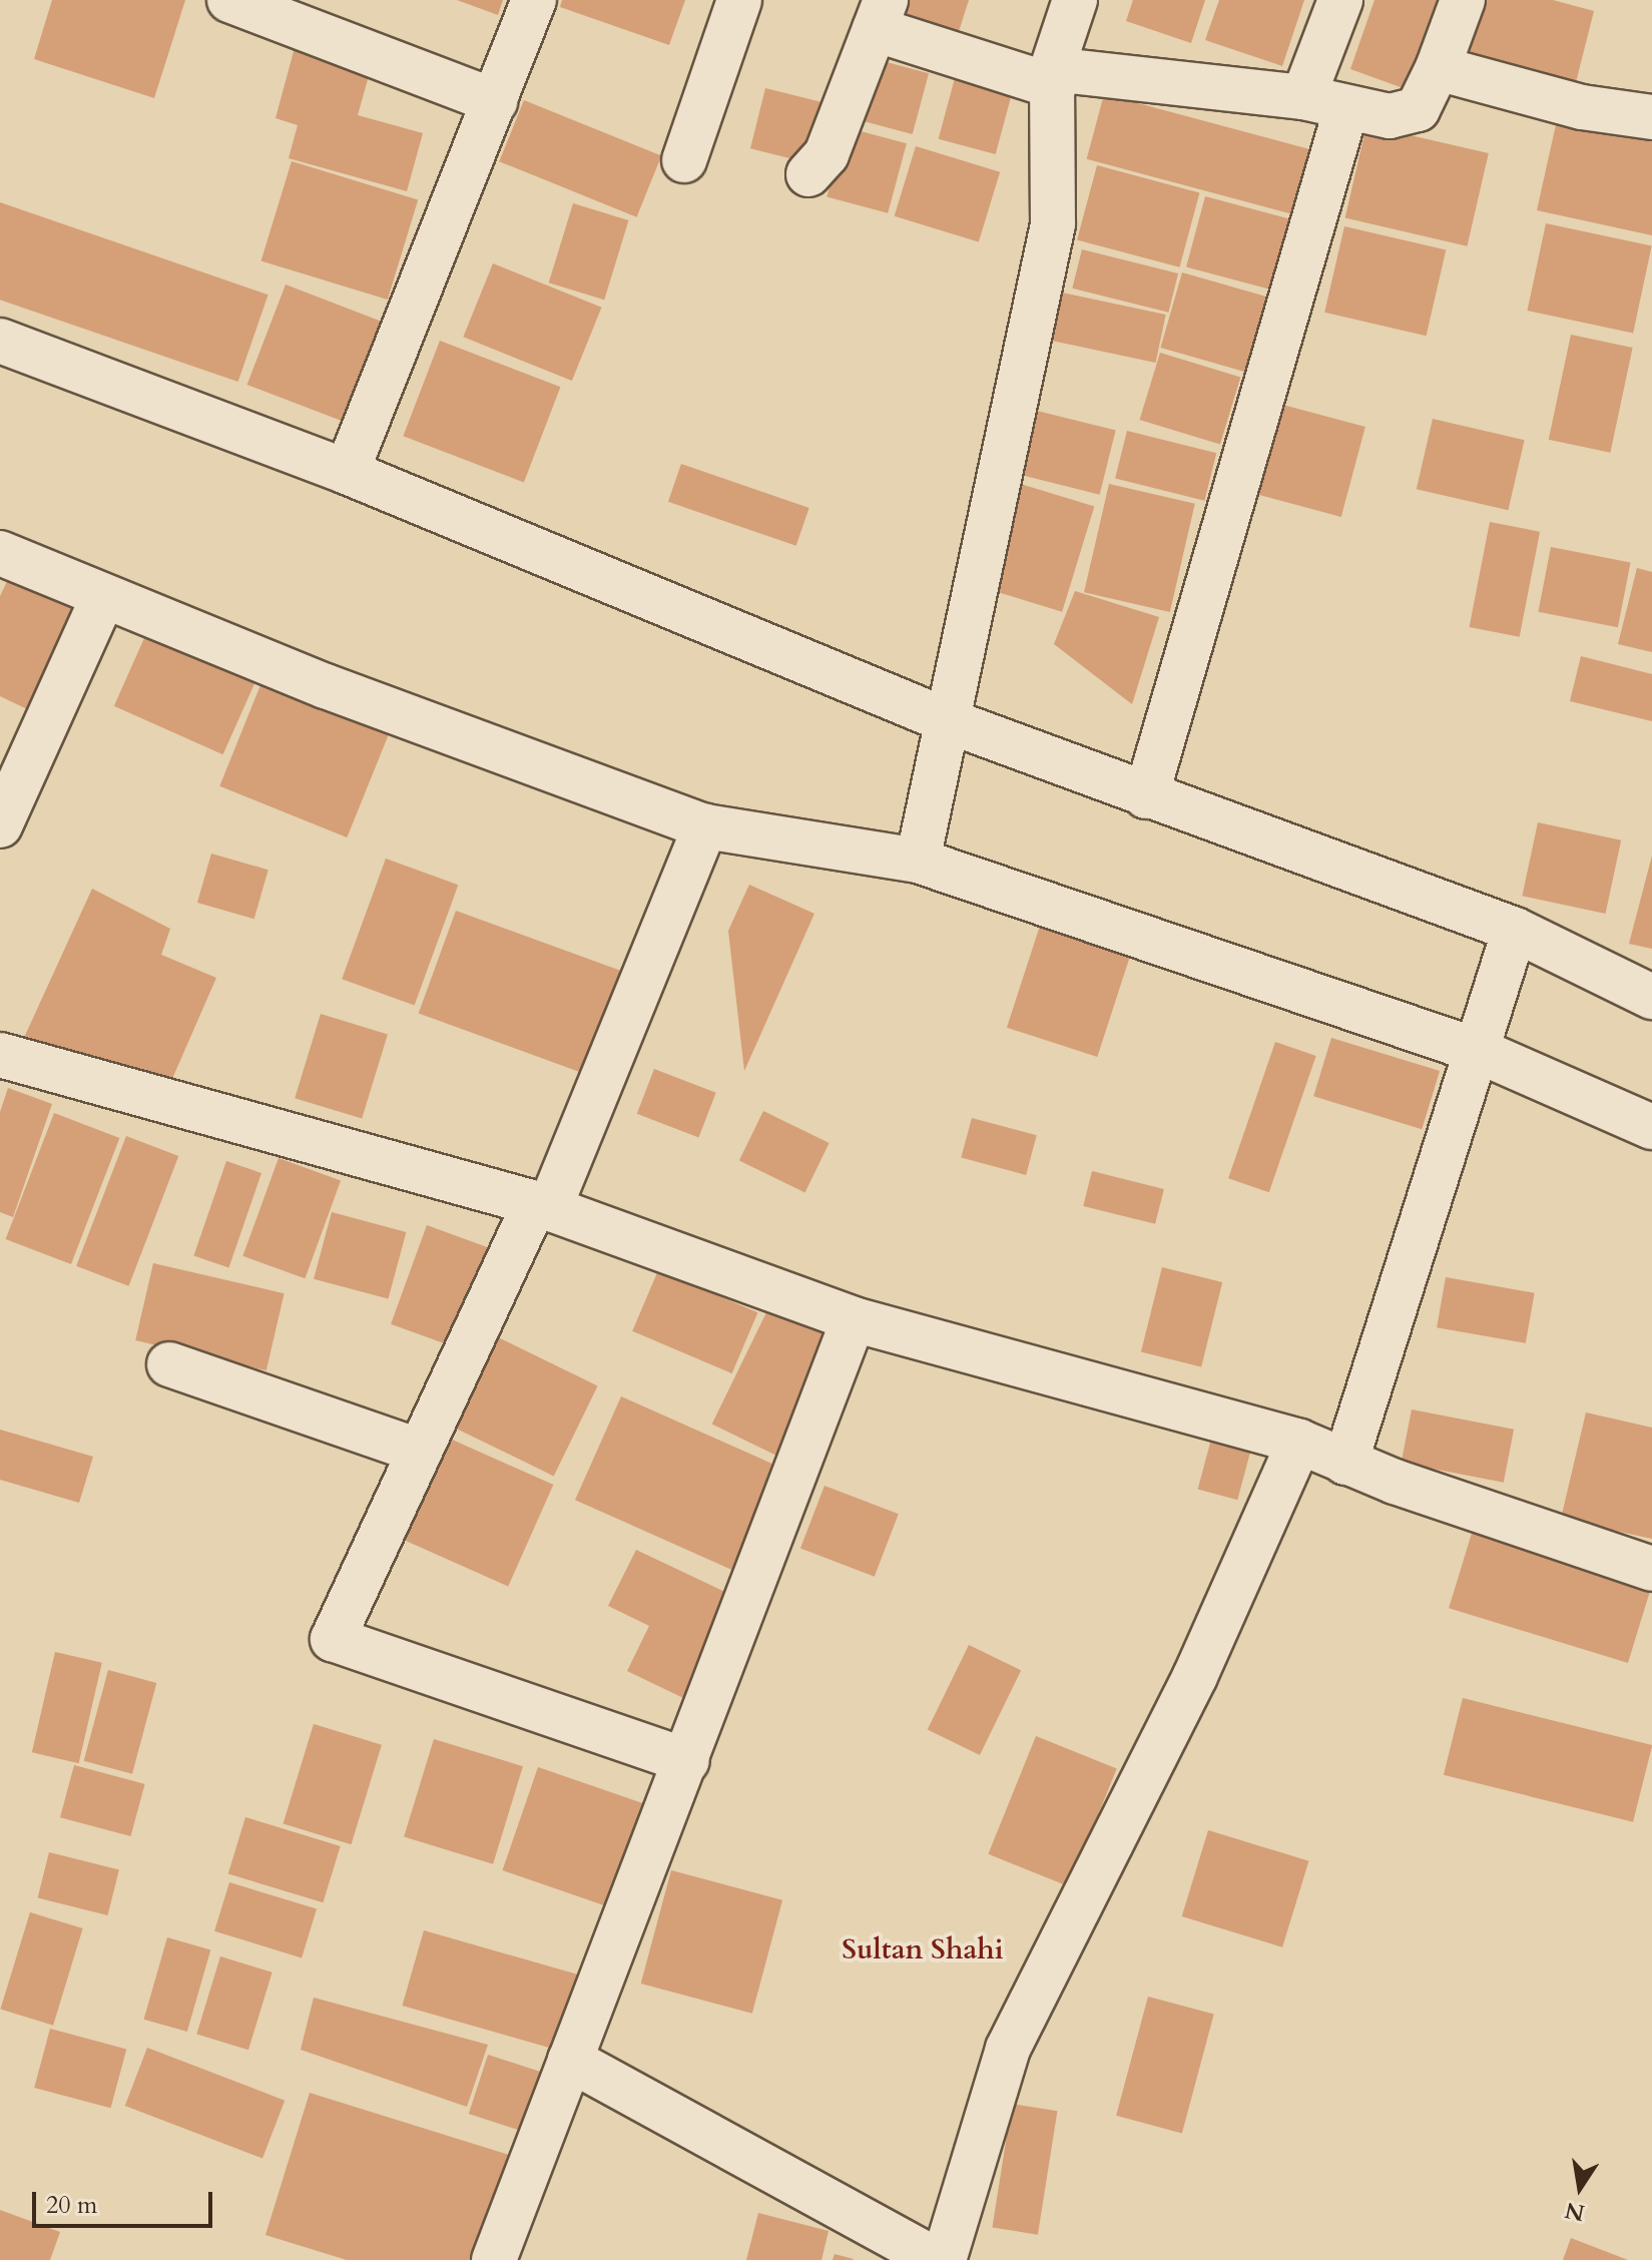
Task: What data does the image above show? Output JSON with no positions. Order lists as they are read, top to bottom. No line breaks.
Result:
{"districts":["Sultan Shahi"],"scale_bar":"20 m","north":"bottom"}
